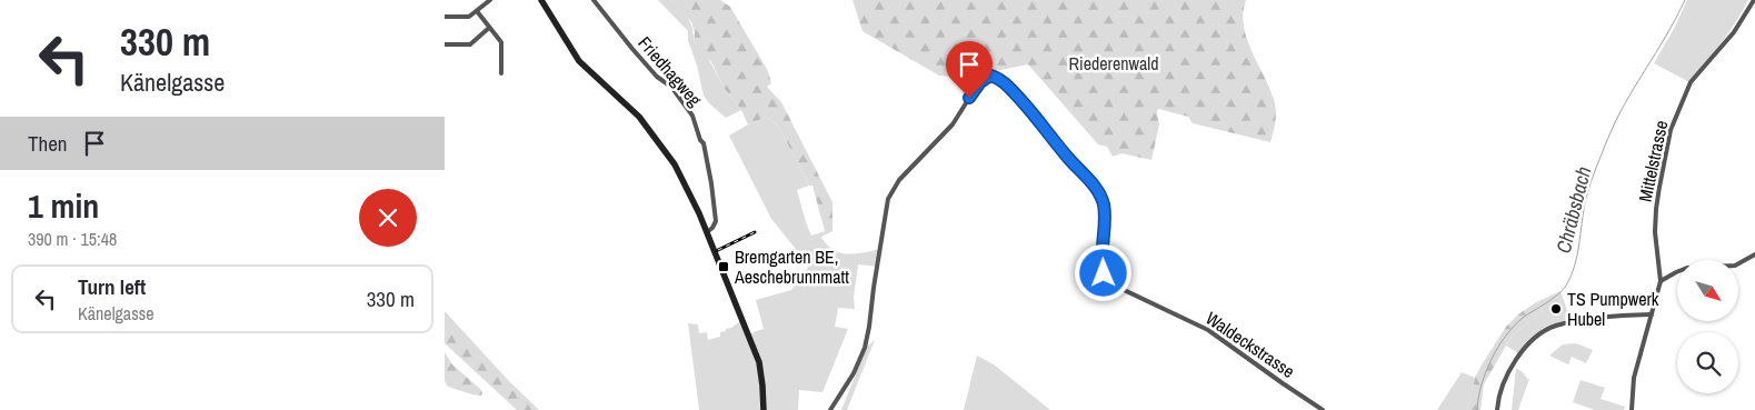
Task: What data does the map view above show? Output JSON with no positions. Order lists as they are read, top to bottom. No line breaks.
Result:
{"streets":{"street":["Friedhagweg","Mittelstrasse","Waldeckstrasse"]},"water":["Chräbsbach"],"parks":["Riederenwald"],"places":{"transit":["Bremgarten BE, Aeschebrunnmatt"],"other":["TS Pumpwerk Hubel"]},"north":"bottom right","page":{"turn":["330 m","Känelgasse"],"then":"Then","heading":["1 min","390 m · 15:48"],"list":[{"name":"Turn left","note":"Känelgasse","value":"330 m"}]}}
